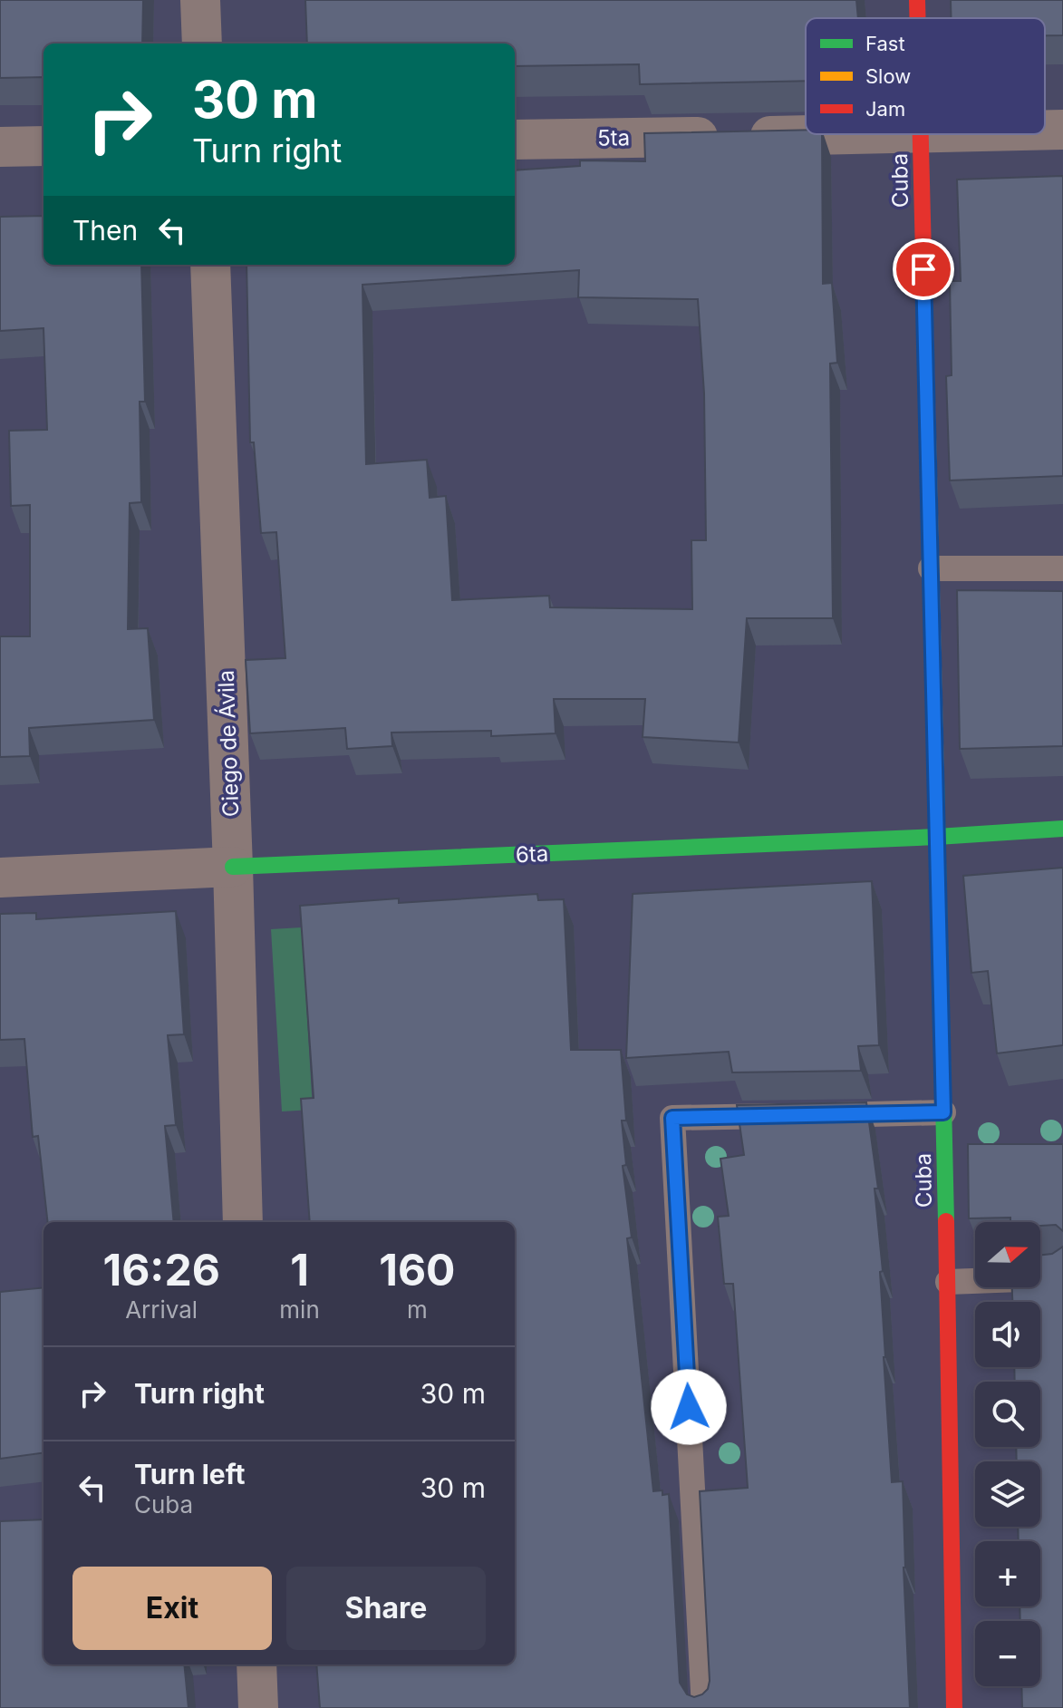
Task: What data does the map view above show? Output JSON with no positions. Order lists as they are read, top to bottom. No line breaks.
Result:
{"streets":{"street":["5ta","Cuba","Ciego de Ávila","6ta"]},"crossings":[["Cuba","6ta"],["Ciego de Ávila","6ta"]],"legend":["Fast","Slow","Jam"],"north":"right","page":{"turn":["30 m","Turn right"],"then":"Then","map_buttons":["+","−"],"eta":["16:26","Arrival","1","min","160","m"],"list":[{"name":"Turn right","value":"30 m"},{"name":"Turn left","note":"Cuba","value":"30 m"}],"buttons":["Exit","Share"]}}
